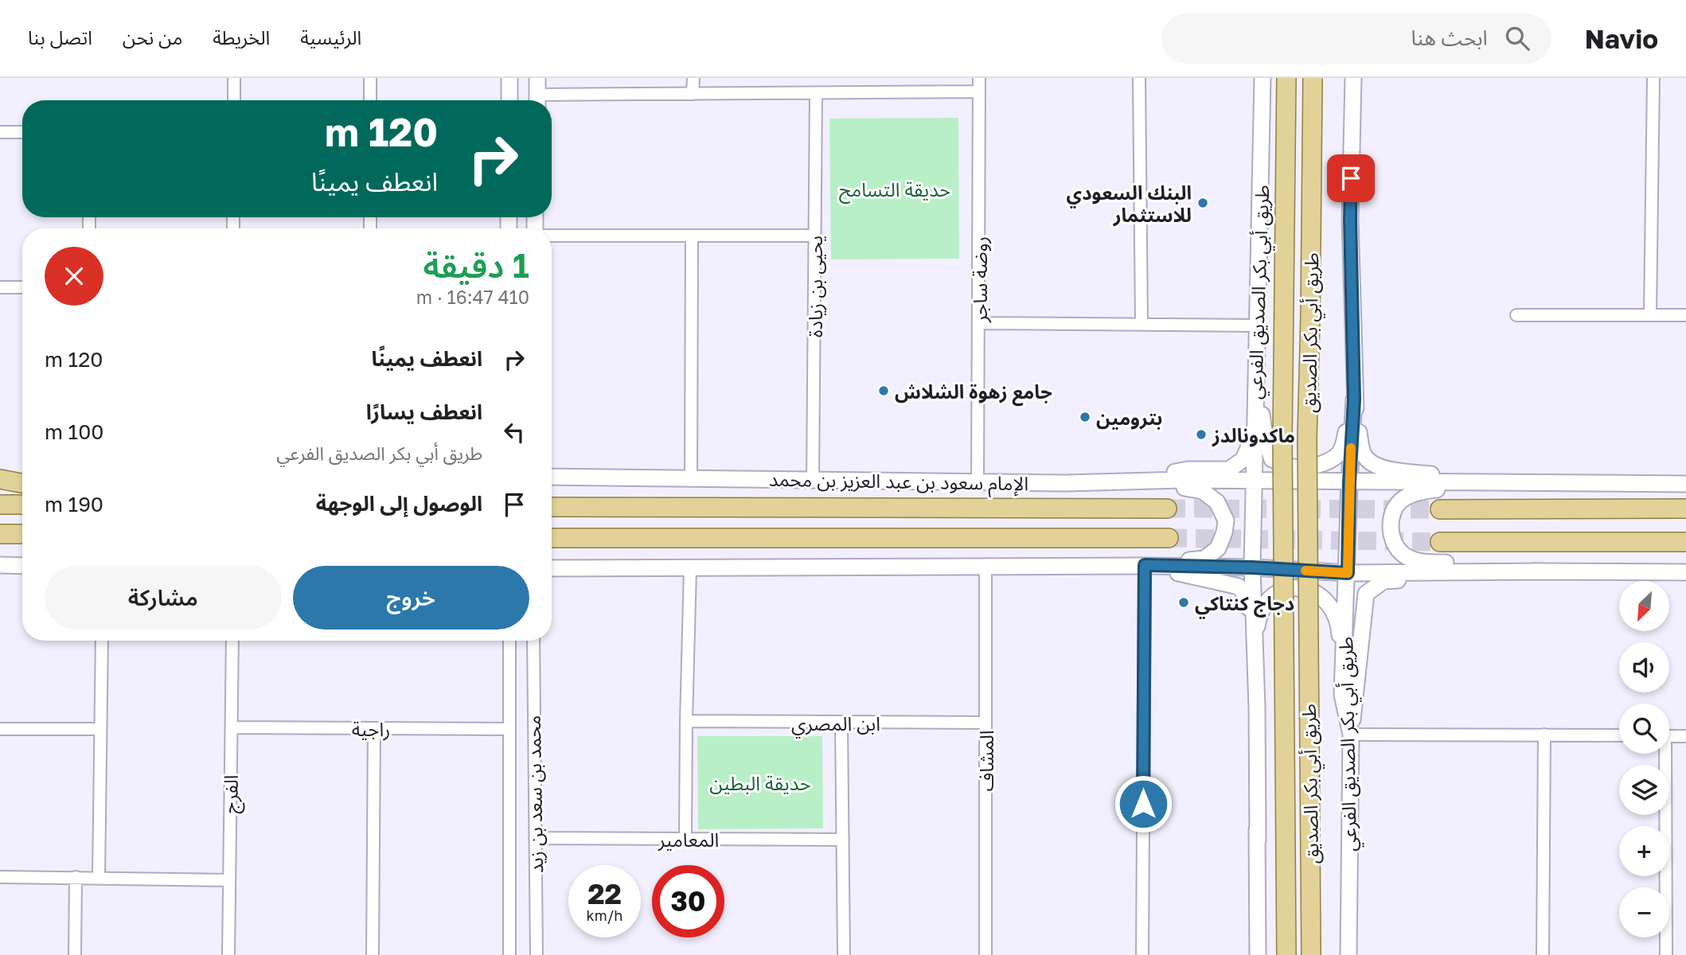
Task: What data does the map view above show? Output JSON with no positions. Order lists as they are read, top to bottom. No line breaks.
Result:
{"streets":{"main road":["طريق أبي بكر الصديق","الإمام سعود بن عبد العزيز بن محمد"],"street":["روضة ساجر","يحيى بن زيادة","طريق أبي بكر الصديق الفرعي","ابن المصري","راجية","المشاف","الفرج","محمد بن سعد بن زيد","المعامير"]},"crossings":[["روضة ساجر","الإمام سعود بن عبد العزيز بن محمد"],["يحيى بن زيادة","الإمام سعود بن عبد العزيز بن محمد"],["طريق أبي بكر الصديق الفرعي","الإمام سعود بن عبد العزيز بن محمد"],["ابن المصري","المشاف"],["راجية","الفرج"],["راجية","محمد بن سعد بن زيد"],["محمد بن سعد بن زيد","المعامير"]],"parks":["حديقة التسامح","حديقة البطين"],"places":["البنك السعودي للاستثمار","جامع زهوة الشلاش","بترومين","ماكدونالدز","دجاج كنتاكي"],"north":"bottom left","page":{"header":"Navio","search":"ابحث هنا","nav":["الرئيسية","الخريطة","من نحن","اتصل بنا"],"turn":["120 m","انعطف يمينًا"],"heading":["1 دقيقة","410 m · 16:47"],"list":[{"name":"انعطف يمينًا","value":"120 m"},{"name":"انعطف يسارًا","note":"طريق أبي بكر الصديق الفرعي","value":"100 m"},{"name":"الوصول إلى الوجهة","value":"190 m"}],"buttons":["خروج","مشاركة"],"map_buttons":["+","−"],"speed":"22 km/h","limit":"30"}}
